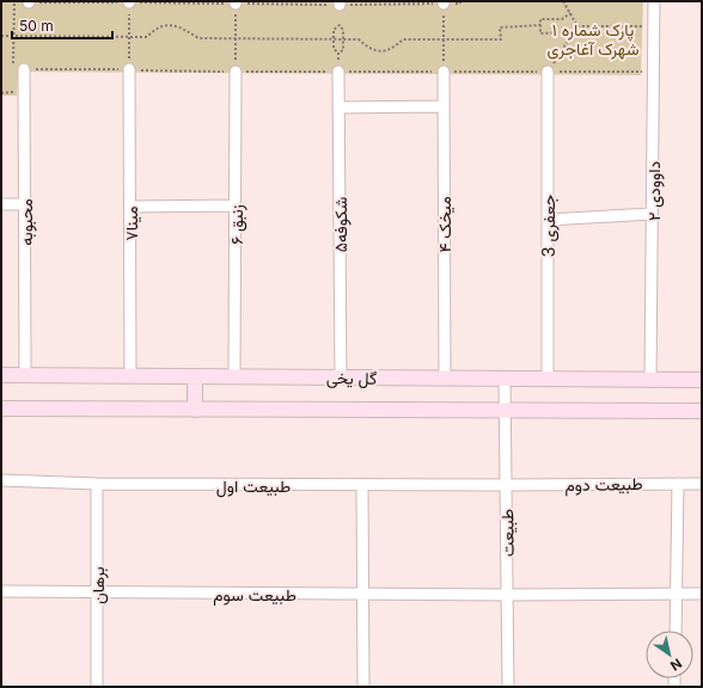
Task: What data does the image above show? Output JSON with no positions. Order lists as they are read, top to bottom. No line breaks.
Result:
{"streets":{"street":["داوودی ۲","محبوبه","مینا۷","زنبق ۶","شکوفه۵","میخک ۴","3 جعفری","گل یخی","طبیعت دوم","طبیعت اول","طبیعت","برهان","طبیعت سوم"]},"crossings":[["داوودی ۲","گل یخی"],["محبوبه","گل یخی"],["مینا۷","گل یخی"],["زنبق ۶","گل یخی"],["شکوفه۵","گل یخی"],["میخک ۴","گل یخی"],["3 جعفری","گل یخی"],["گل یخی","طبیعت"],["طبیعت دوم","طبیعت اول"],["طبیعت دوم","طبیعت"],["طبیعت اول","طبیعت"],["طبیعت اول","برهان"],["طبیعت","طبیعت سوم"],["برهان","طبیعت سوم"]],"parks":["پارک شماره ۱ شهرک آغاجری"],"scale_bar":"50 m","north":"bottom right"}
